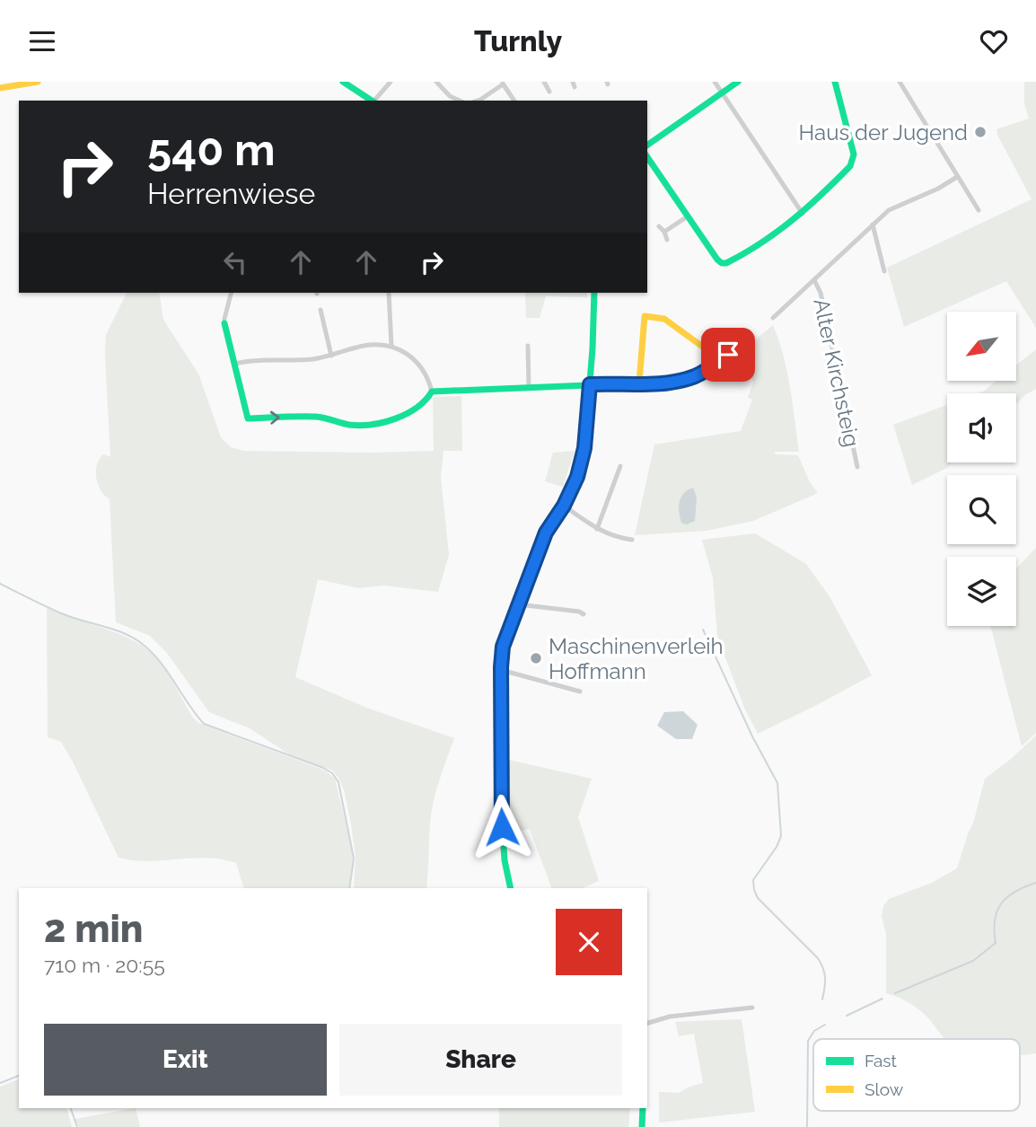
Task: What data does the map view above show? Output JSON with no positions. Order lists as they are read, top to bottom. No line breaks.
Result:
{"streets":{"street":["Alter Kirchsteig"]},"places":["Haus der Jugend","Maschinenverleih Hoffmann"],"legend":["Fast","Slow"],"north":"bottom left","page":{"header":"Turnly","turn":["540 m","Herrenwiese"],"heading":["2 min","710 m · 20:55"],"buttons":["Exit","Share"]}}
